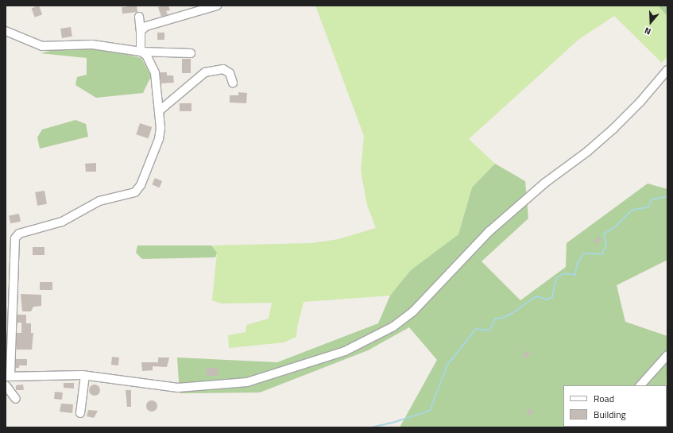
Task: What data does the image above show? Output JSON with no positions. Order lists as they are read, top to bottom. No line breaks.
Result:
{"legend":["Road","Building"],"north":"bottom"}
